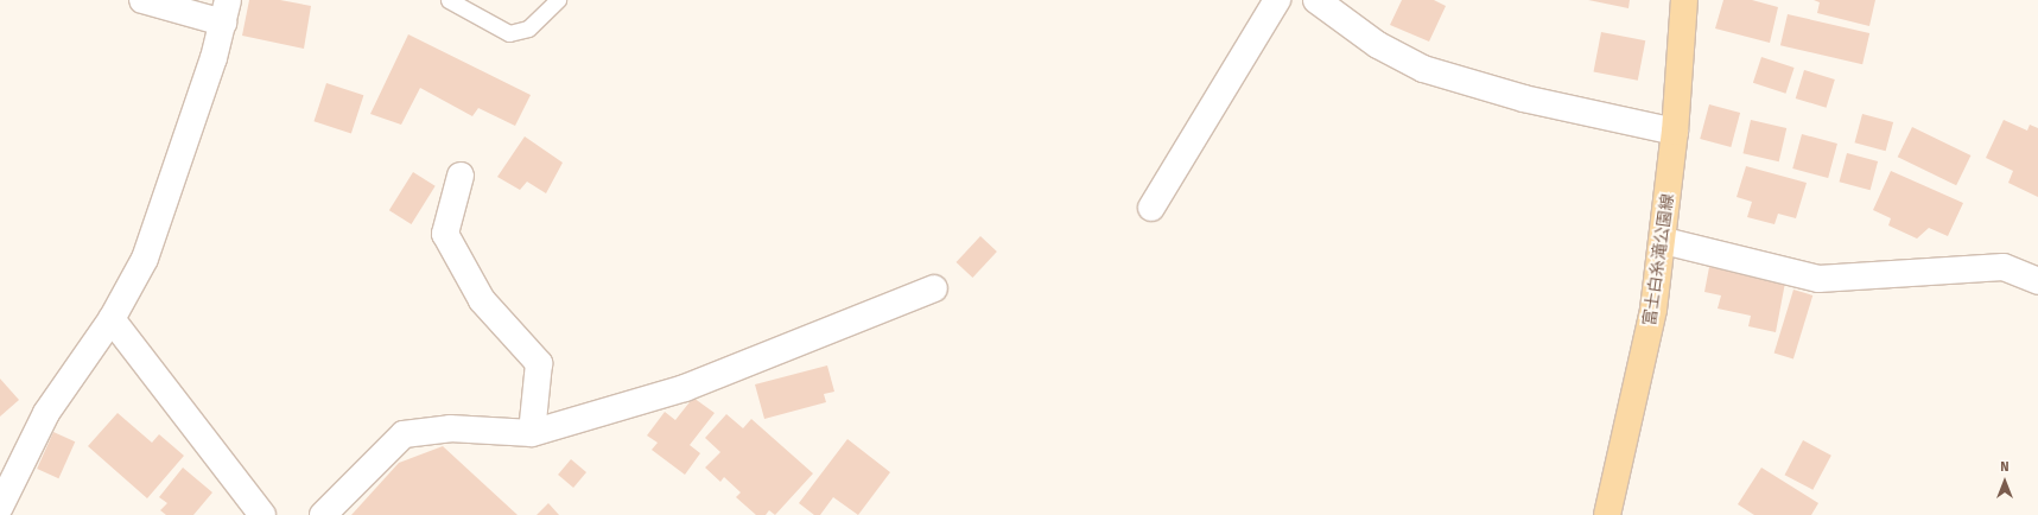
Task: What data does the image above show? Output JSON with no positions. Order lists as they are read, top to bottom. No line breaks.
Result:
{"streets":{"main road":["富士白糸滝公園線"]},"north":"top"}
